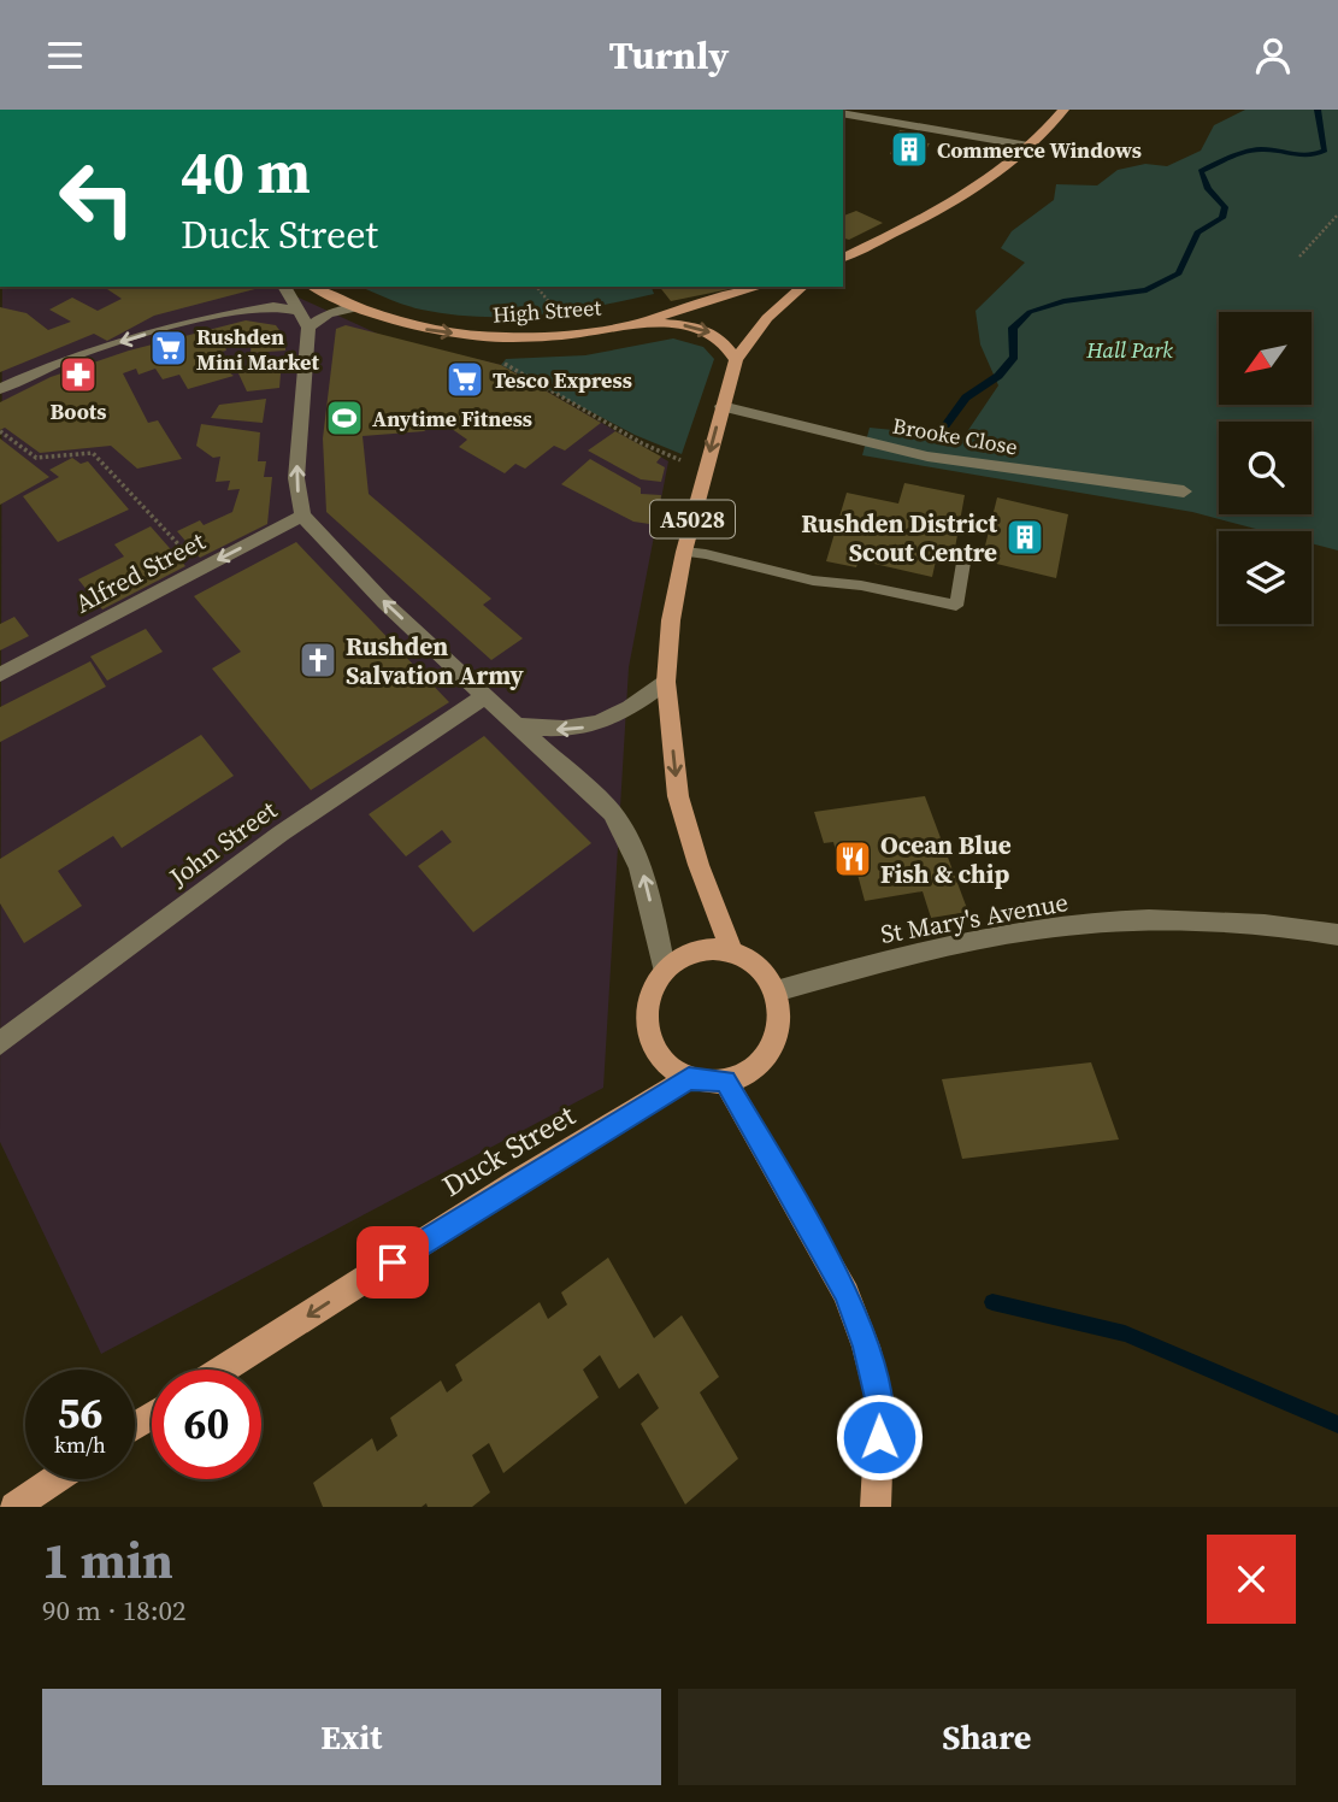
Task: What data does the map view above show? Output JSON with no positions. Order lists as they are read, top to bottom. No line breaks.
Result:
{"streets":{"main road":["High Street","A5028","Duck Street"],"street":["Brooke Close","Alfred Street","John Street","St Mary's Avenue"]},"crossings":[["Brooke Close","A5028"],["A5028","St Mary's Avenue"],["A5028","Duck Street"],["St Mary's Avenue","Duck Street"]],"one_way":["High Street","Duck Street"],"parks":["Hall Park"],"places":{"building":["Commerce Windows","Rushden District Scout Centre"],"supermarket":["Rushden Mini Market","Tesco Express"],"pharmacy":["Boots"],"sports":["Anytime Fitness"],"church":["Rushden Salvation Army"],"restaurant":["Ocean Blue Fish & chip"]},"north":"bottom left","page":{"header":"Turnly","turn":["40 m","Duck Street"],"speed":"56 km/h","limit":"60","heading":["1 min","90 m · 18:02"],"buttons":["Exit","Share"]}}
